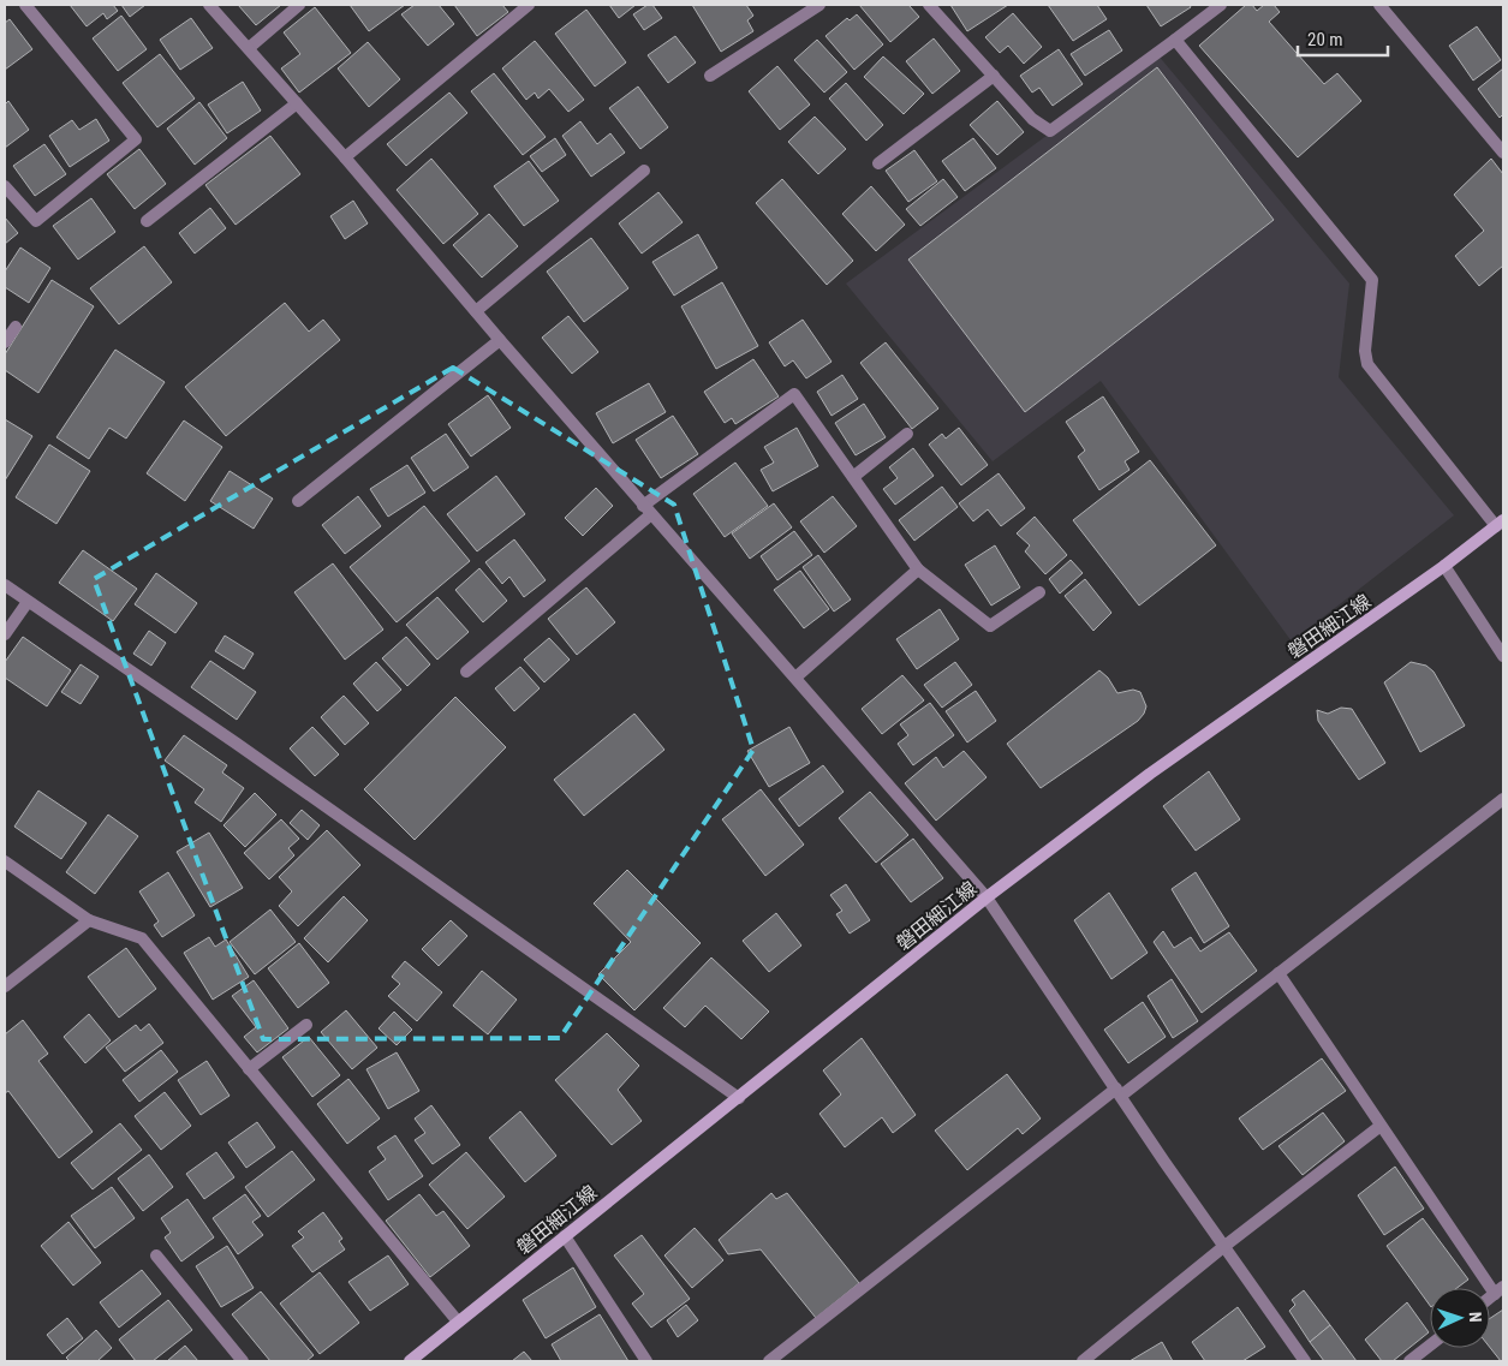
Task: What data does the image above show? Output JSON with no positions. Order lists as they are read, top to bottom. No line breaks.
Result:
{"streets":{"main road":["磐田細江線"]},"scale_bar":"20 m","north":"right"}
